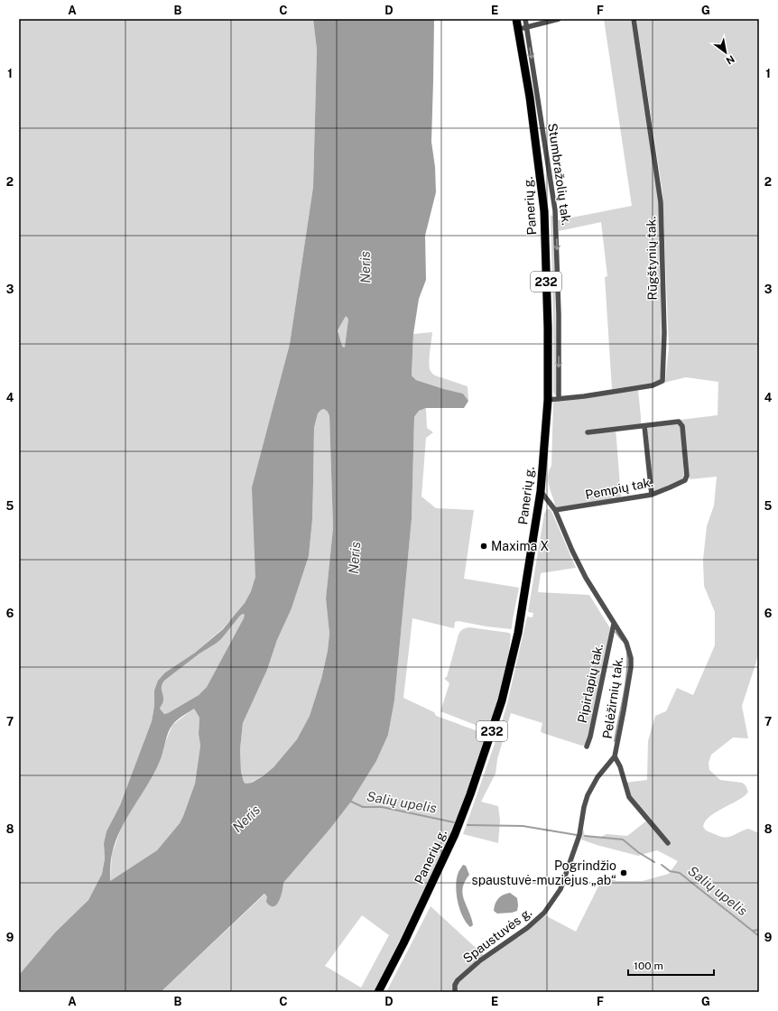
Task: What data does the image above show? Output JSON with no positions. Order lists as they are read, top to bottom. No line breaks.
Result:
{"streets":{"main road":["Panerių g.","232"],"street":["Stumbražolių tak.","Rūgštynių tak.","Pempių tak.","Pipirlapių tak.","Pelėžirnių tak.","Spaustuvės g."]},"crossings":[["Stumbražolių tak.","Rūgštynių tak."],["Panerių g.","Rūgštynių tak."],["Panerių g.","Pelėžirnių tak."],["Pempių tak.","Pelėžirnių tak."],["Pipirlapių tak.","Pelėžirnių tak."],["Pelėžirnių tak.","Spaustuvės g."]],"one_way":["Stumbražolių tak."],"water":["Neris","Salių upelis"],"places":["Maxima X","Pogrindžio spaustuvė-muziejus „ab“"],"scale_bar":"100 m","north":"bottom right","grid":{"columns":["A","B","C","D","E","F","G"],"rows":["1","2","3","4","5","6","7","8","9"]}}
